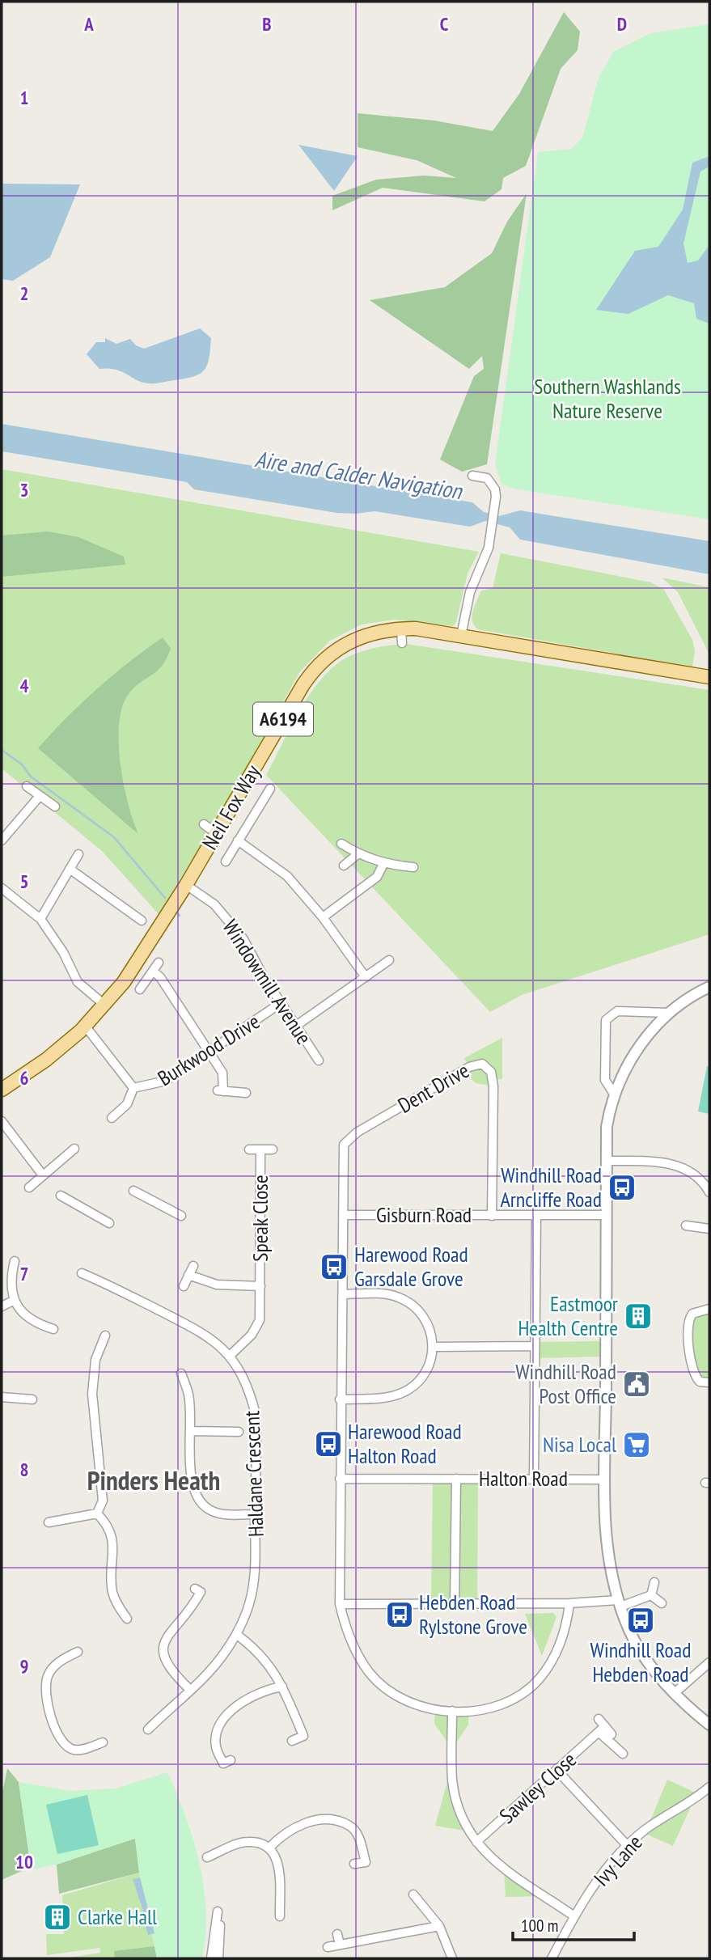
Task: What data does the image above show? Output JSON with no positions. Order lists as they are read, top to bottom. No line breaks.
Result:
{"streets":{"main road":["A6194","Neil Fox Way"],"street":["Windowmill Avenue","Burkwood Drive","Dent Drive","Gisburn Road","Speak Close","Haldane Crescent","Halton Road","Sawley Close","Ivy Lane"]},"crossings":[["Neil Fox Way","Windowmill Avenue"],["Windowmill Avenue","Burkwood Drive"],["Dent Drive","Gisburn Road"],["Speak Close","Haldane Crescent"]],"districts":["Pinders Heath"],"water":["Aire and Calder Navigation"],"parks":["Southern Washlands Nature Reserve"],"places":{"bus stop":["Windhill Road Arncliffe Road","Harewood Road Garsdale Grove","Harewood Road Halton Road","Hebden Road Rylstone Grove","Windhill Road Hebden Road"],"building":["Eastmoor Health Centre","Clarke Hall"],"public building":["Windhill Road Post Office"],"supermarket":["Nisa Local"]},"scale_bar":"100 m","grid":{"columns":["A","B","C","D"],"rows":["1","2","3","4","5","6","7","8","9","10"]}}
